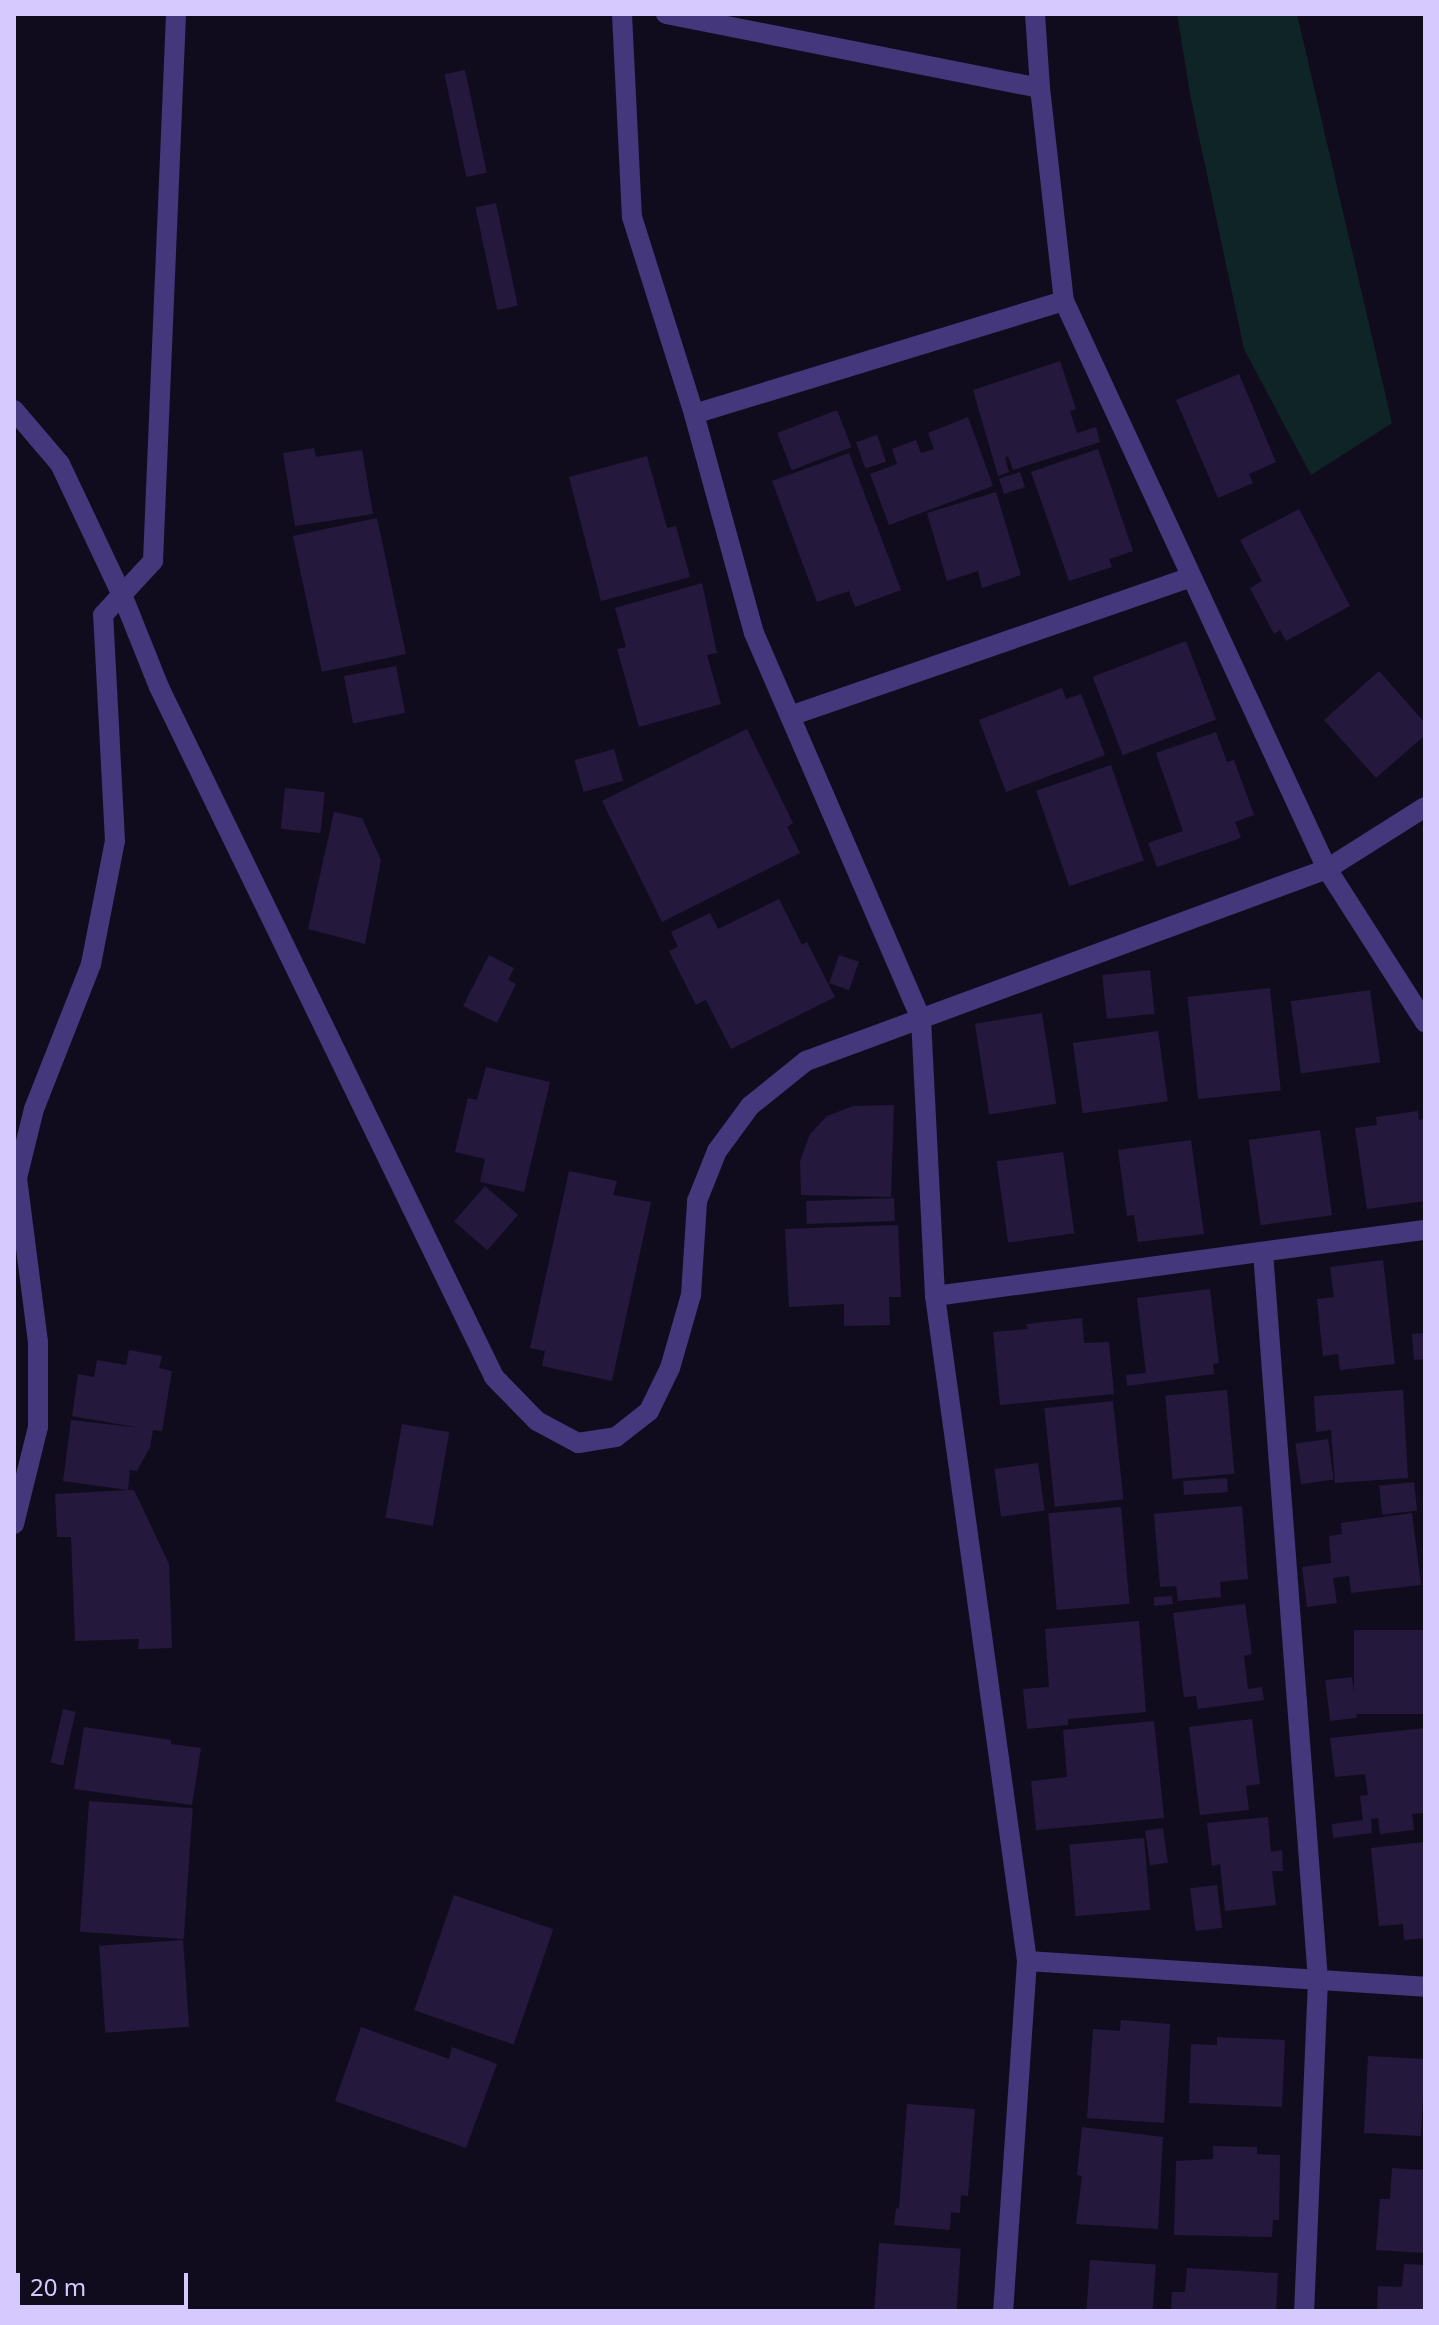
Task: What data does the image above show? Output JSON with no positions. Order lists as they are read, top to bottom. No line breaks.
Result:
{"scale_bar":"20 m"}
